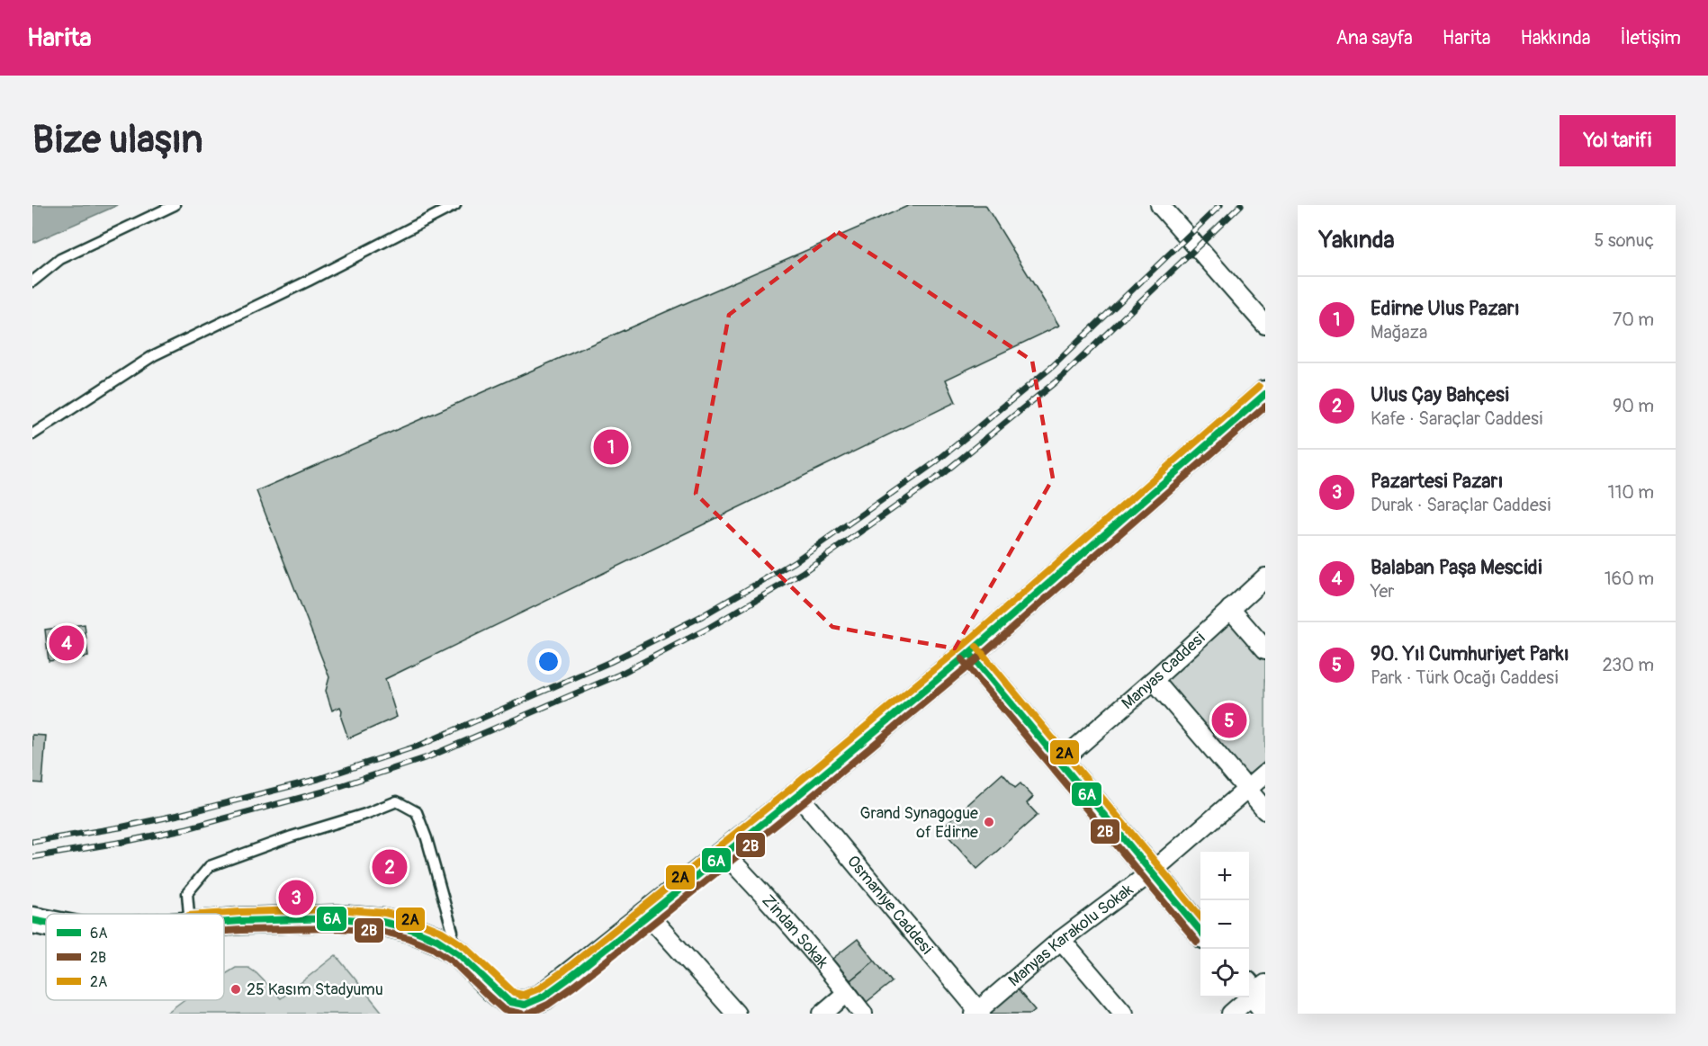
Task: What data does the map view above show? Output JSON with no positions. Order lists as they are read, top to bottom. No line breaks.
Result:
{"streets":{"street":["Manyas Caddesi","Osmaniye Caddesi","Zindan Sokak","Manyas Karakolu Sokak"]},"crossings":[["Osmaniye Caddesi","Manyas Karakolu Sokak"]],"places":["Grand Synagogue of Edirne","25 Kasım Stadyumu"],"lines":["transit line 2A","transit line 6A","transit line 2B"],"legend":["6A","2B","2A"],"page":{"header":"Harita","nav":["Ana sayfa","Harita","Hakkında","İletişim"],"buttons":"Yol tarifi","title":"Bize ulaşın","heading":["Yakında","5 sonuç"],"list":[{"mark":"1","name":"Edirne Ulus Pazarı","note":"Mağaza","value":"70 m"},{"mark":"2","name":"Ulus Çay Bahçesi","note":"Kafe · Saraçlar Caddesi","value":"90 m"},{"mark":"3","name":"Pazartesi Pazarı","note":"Durak · Saraçlar Caddesi","value":"110 m"},{"mark":"4","name":"Balaban Paşa Mescidi","note":"Yer","value":"160 m"},{"mark":"5","name":"90. Yıl Cumhuriyet Parkı","note":"Park · Türk Ocağı Caddesi","value":"230 m"}],"pins":["1","4","5","2","3"],"map_buttons":["+","−"]}}
